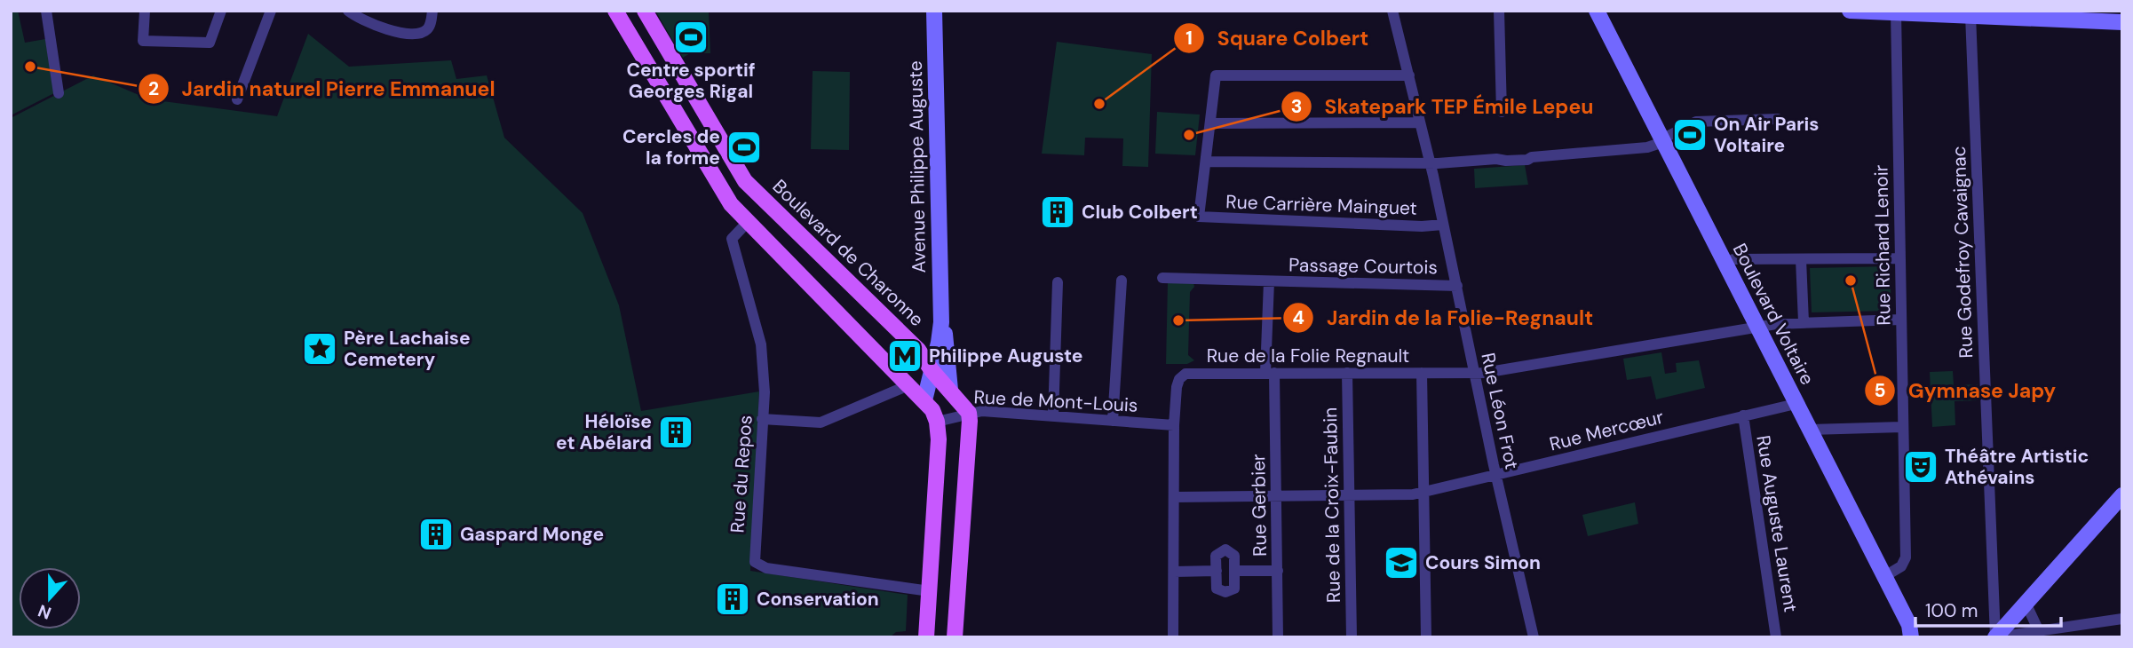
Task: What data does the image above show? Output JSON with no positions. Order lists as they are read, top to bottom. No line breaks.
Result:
{"streets":{"main road":["Avenue Philippe Auguste","Boulevard de Charonne","Boulevard Voltaire"],"street":["Rue Carrière Mainguet","Rue Richard Lenoir","Rue Godefroy Cavaignac","Passage Courtois","Rue de la Folie Regnault","Rue de Mont-Louis","Rue Léon Frot","Rue Mercœur","Rue du Repos","Rue Gerbier","Rue de la Croix-Faubin","Rue Auguste Laurent"]},"crossings":[["Avenue Philippe Auguste","Boulevard de Charonne"],["Rue Carrière Mainguet","Rue Léon Frot"],["Rue Richard Lenoir","Boulevard Voltaire"],["Rue Richard Lenoir","Rue de la Folie Regnault"],["Boulevard de Charonne","Rue de Mont-Louis"],["Passage Courtois","Rue de la Folie Regnault"],["Passage Courtois","Rue Léon Frot"],["Passage Courtois","Rue Gerbier"],["Boulevard Voltaire","Rue de la Folie Regnault"],["Boulevard Voltaire","Rue Mercœur"],["Rue de la Folie Regnault","Rue de Mont-Louis"],["Rue de la Folie Regnault","Rue Léon Frot"],["Rue de la Folie Regnault","Rue Mercœur"],["Rue de la Folie Regnault","Rue Gerbier"],["Rue de la Folie Regnault","Rue de la Croix-Faubin"],["Rue Léon Frot","Rue Mercœur"],["Rue Mercœur","Rue Gerbier"],["Rue Mercœur","Rue de la Croix-Faubin"],["Rue Mercœur","Rue Auguste Laurent"]],"places":{"sports":["Centre sportif Georges Rigal","On Air Paris Voltaire","Cercles de la forme"],"other":["Jardin naturel Pierre Emmanuel","Square Colbert","Skatepark TEP Émile Lepeu","Gymnase Japy","Jardin de la Folie-Regnault"],"building":["Club Colbert","Héloïse et Abélard","Gaspard Monge","Conservation"],"place":["Père Lachaise Cemetery"],"metro station":["Philippe Auguste"],"theatre":["Théâtre Artistic Athévains"],"school or university":["Cours Simon"]},"scale_bar":"100 m","north":"bottom"}
